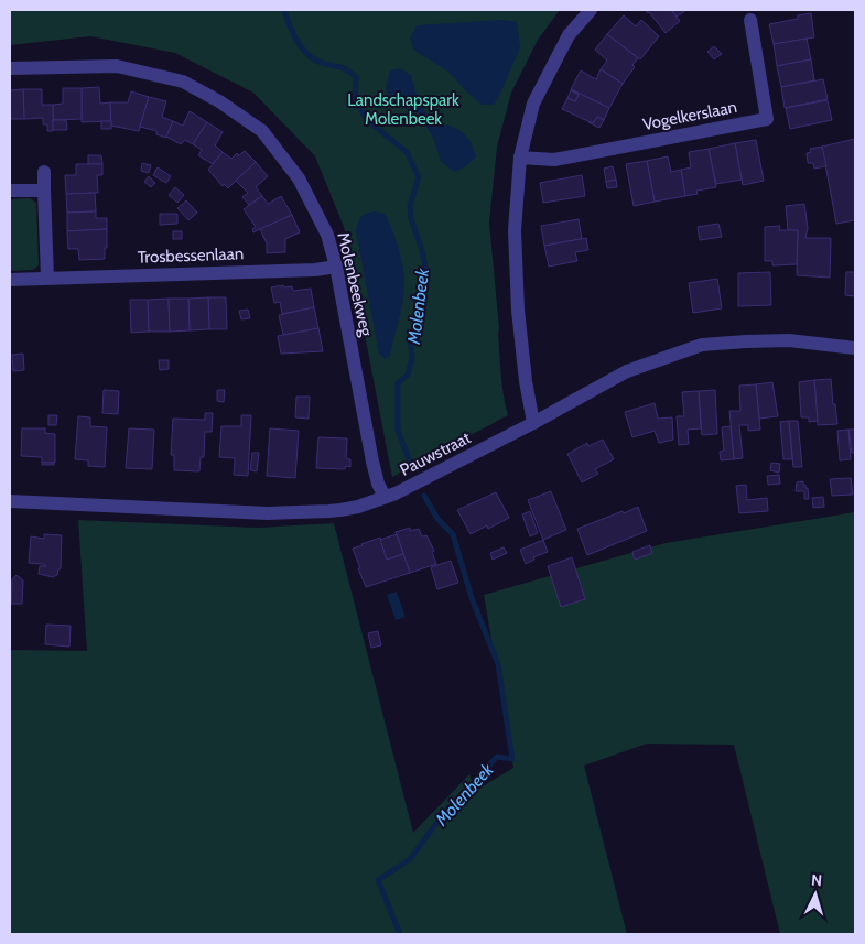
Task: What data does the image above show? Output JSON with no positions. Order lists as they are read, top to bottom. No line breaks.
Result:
{"streets":{"street":["Vogelkerslaan","Trosbessenlaan","Molenbeekweg","Pauwstraat"]},"crossings":[["Trosbessenlaan","Molenbeekweg"],["Molenbeekweg","Pauwstraat"]],"water":["Molenbeek"],"parks":["Landschapspark Molenbeek"],"north":"top"}
